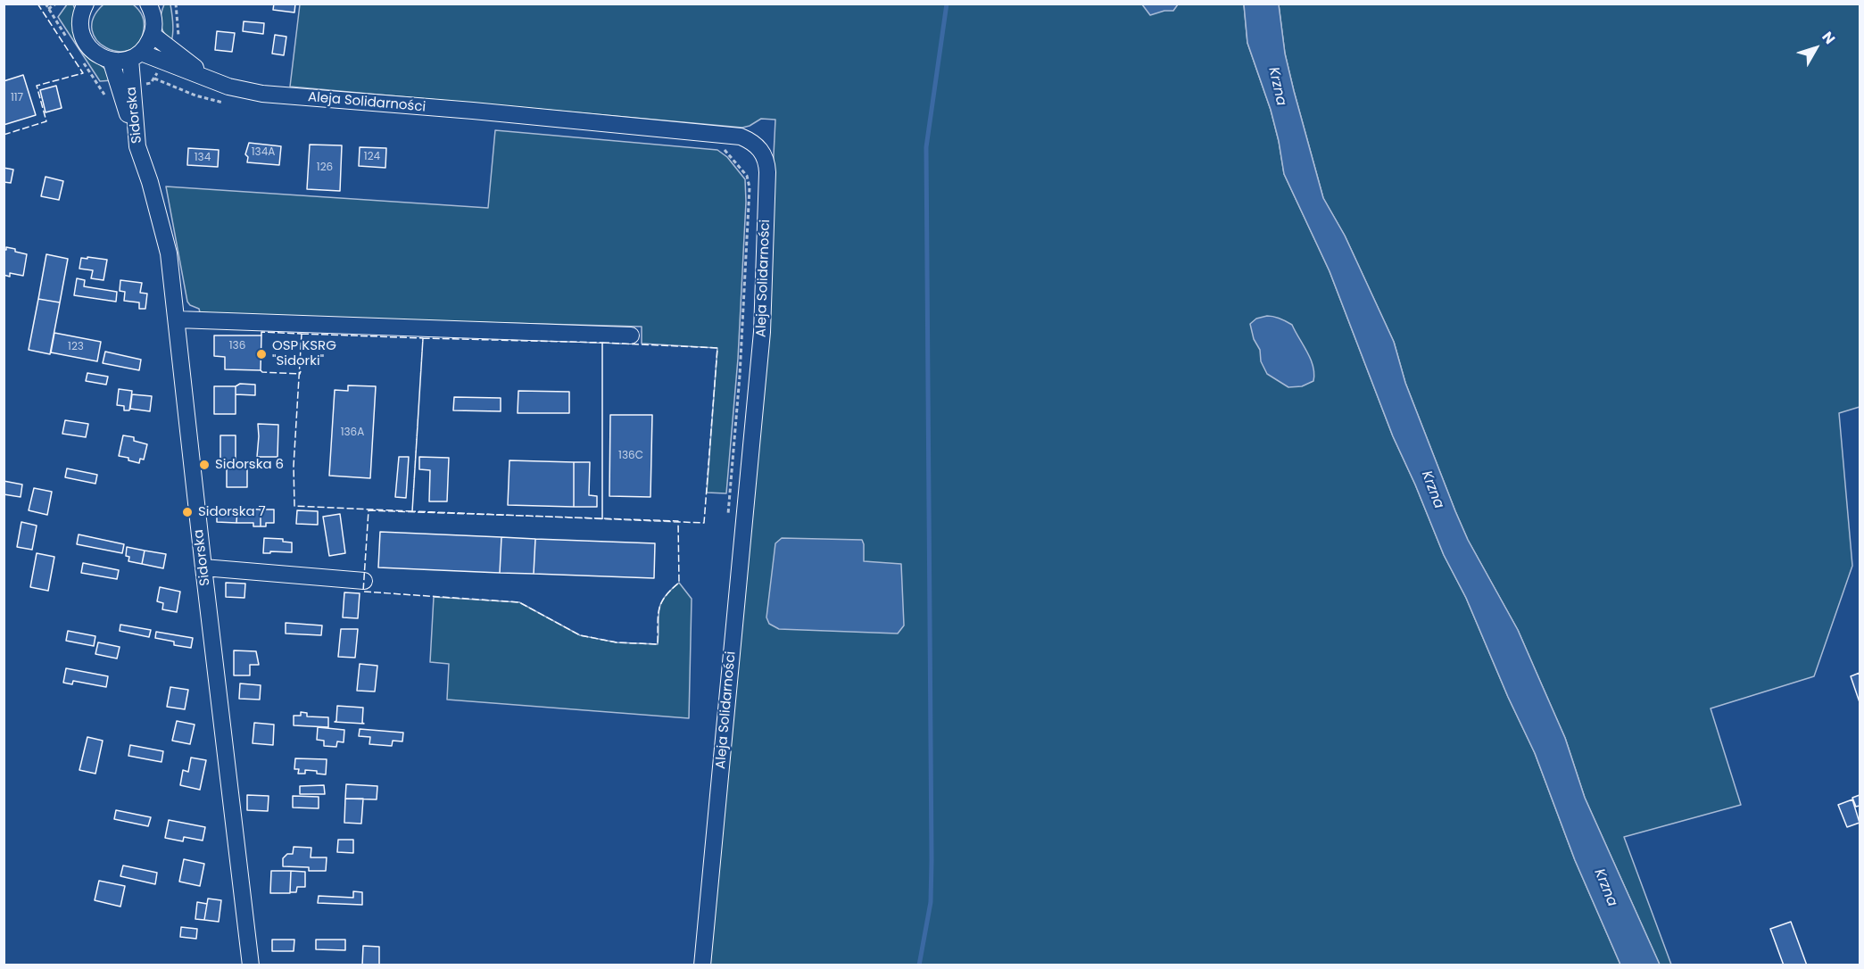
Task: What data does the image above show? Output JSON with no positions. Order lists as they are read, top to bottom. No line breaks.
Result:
{"streets":{"street":["Aleja Solidarności","Sidorska"]},"water":["Krzna"],"places":["OSP KSRG \"Sidorki\"","Sidorska 6","Sidorska 7"],"house_numbers":["117","134A","124","134","126","136","123","136A","136C"],"north":"top right"}
